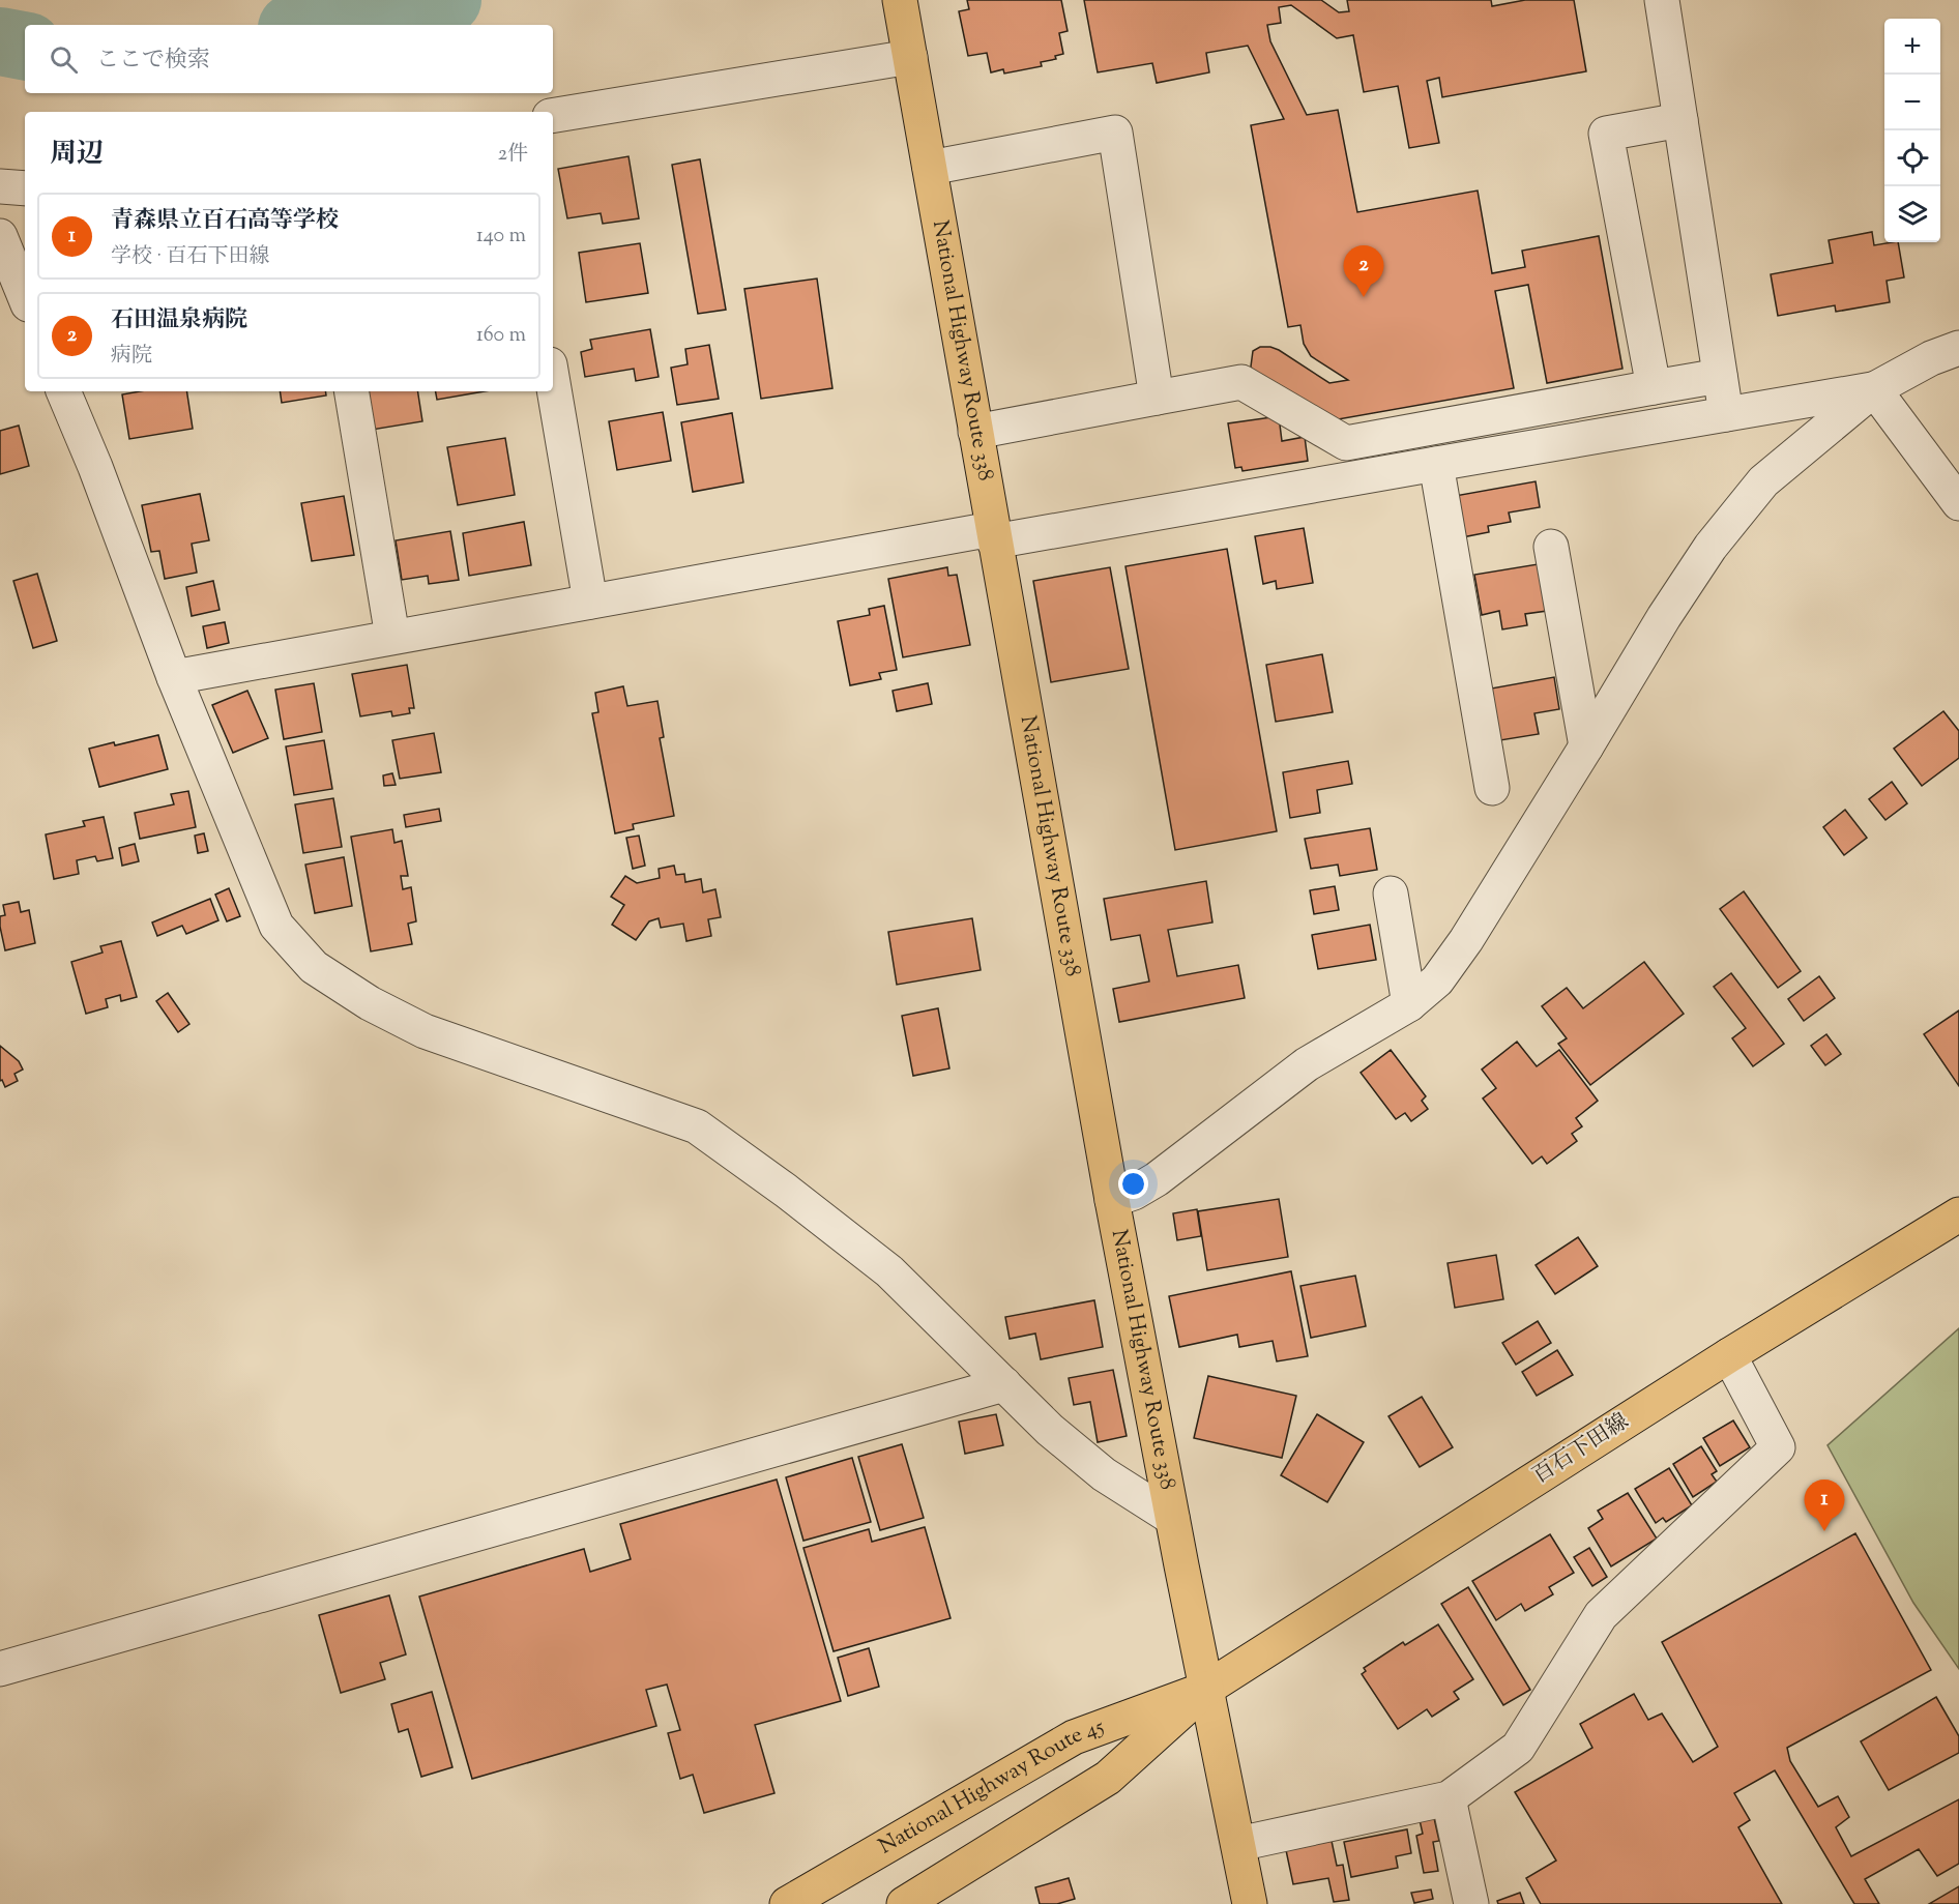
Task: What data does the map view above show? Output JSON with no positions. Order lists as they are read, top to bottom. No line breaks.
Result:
{"streets":{"main road":["National Highway Route 338","百石下田線","National Highway Route 45"]},"crossings":[["National Highway Route 338","百石下田線"],["National Highway Route 338","National Highway Route 45"],["百石下田線","National Highway Route 45"]],"page":{"map_buttons":["+","−"],"search":"ここで検索","heading":["周辺","2件"],"list":[{"mark":"1","name":"青森県立百石高等学校","note":"学校 · 百石下田線","value":"140 m"},{"mark":"2","name":"石田温泉病院","note":"病院","value":"160 m"}],"pins":["2","1"]}}
